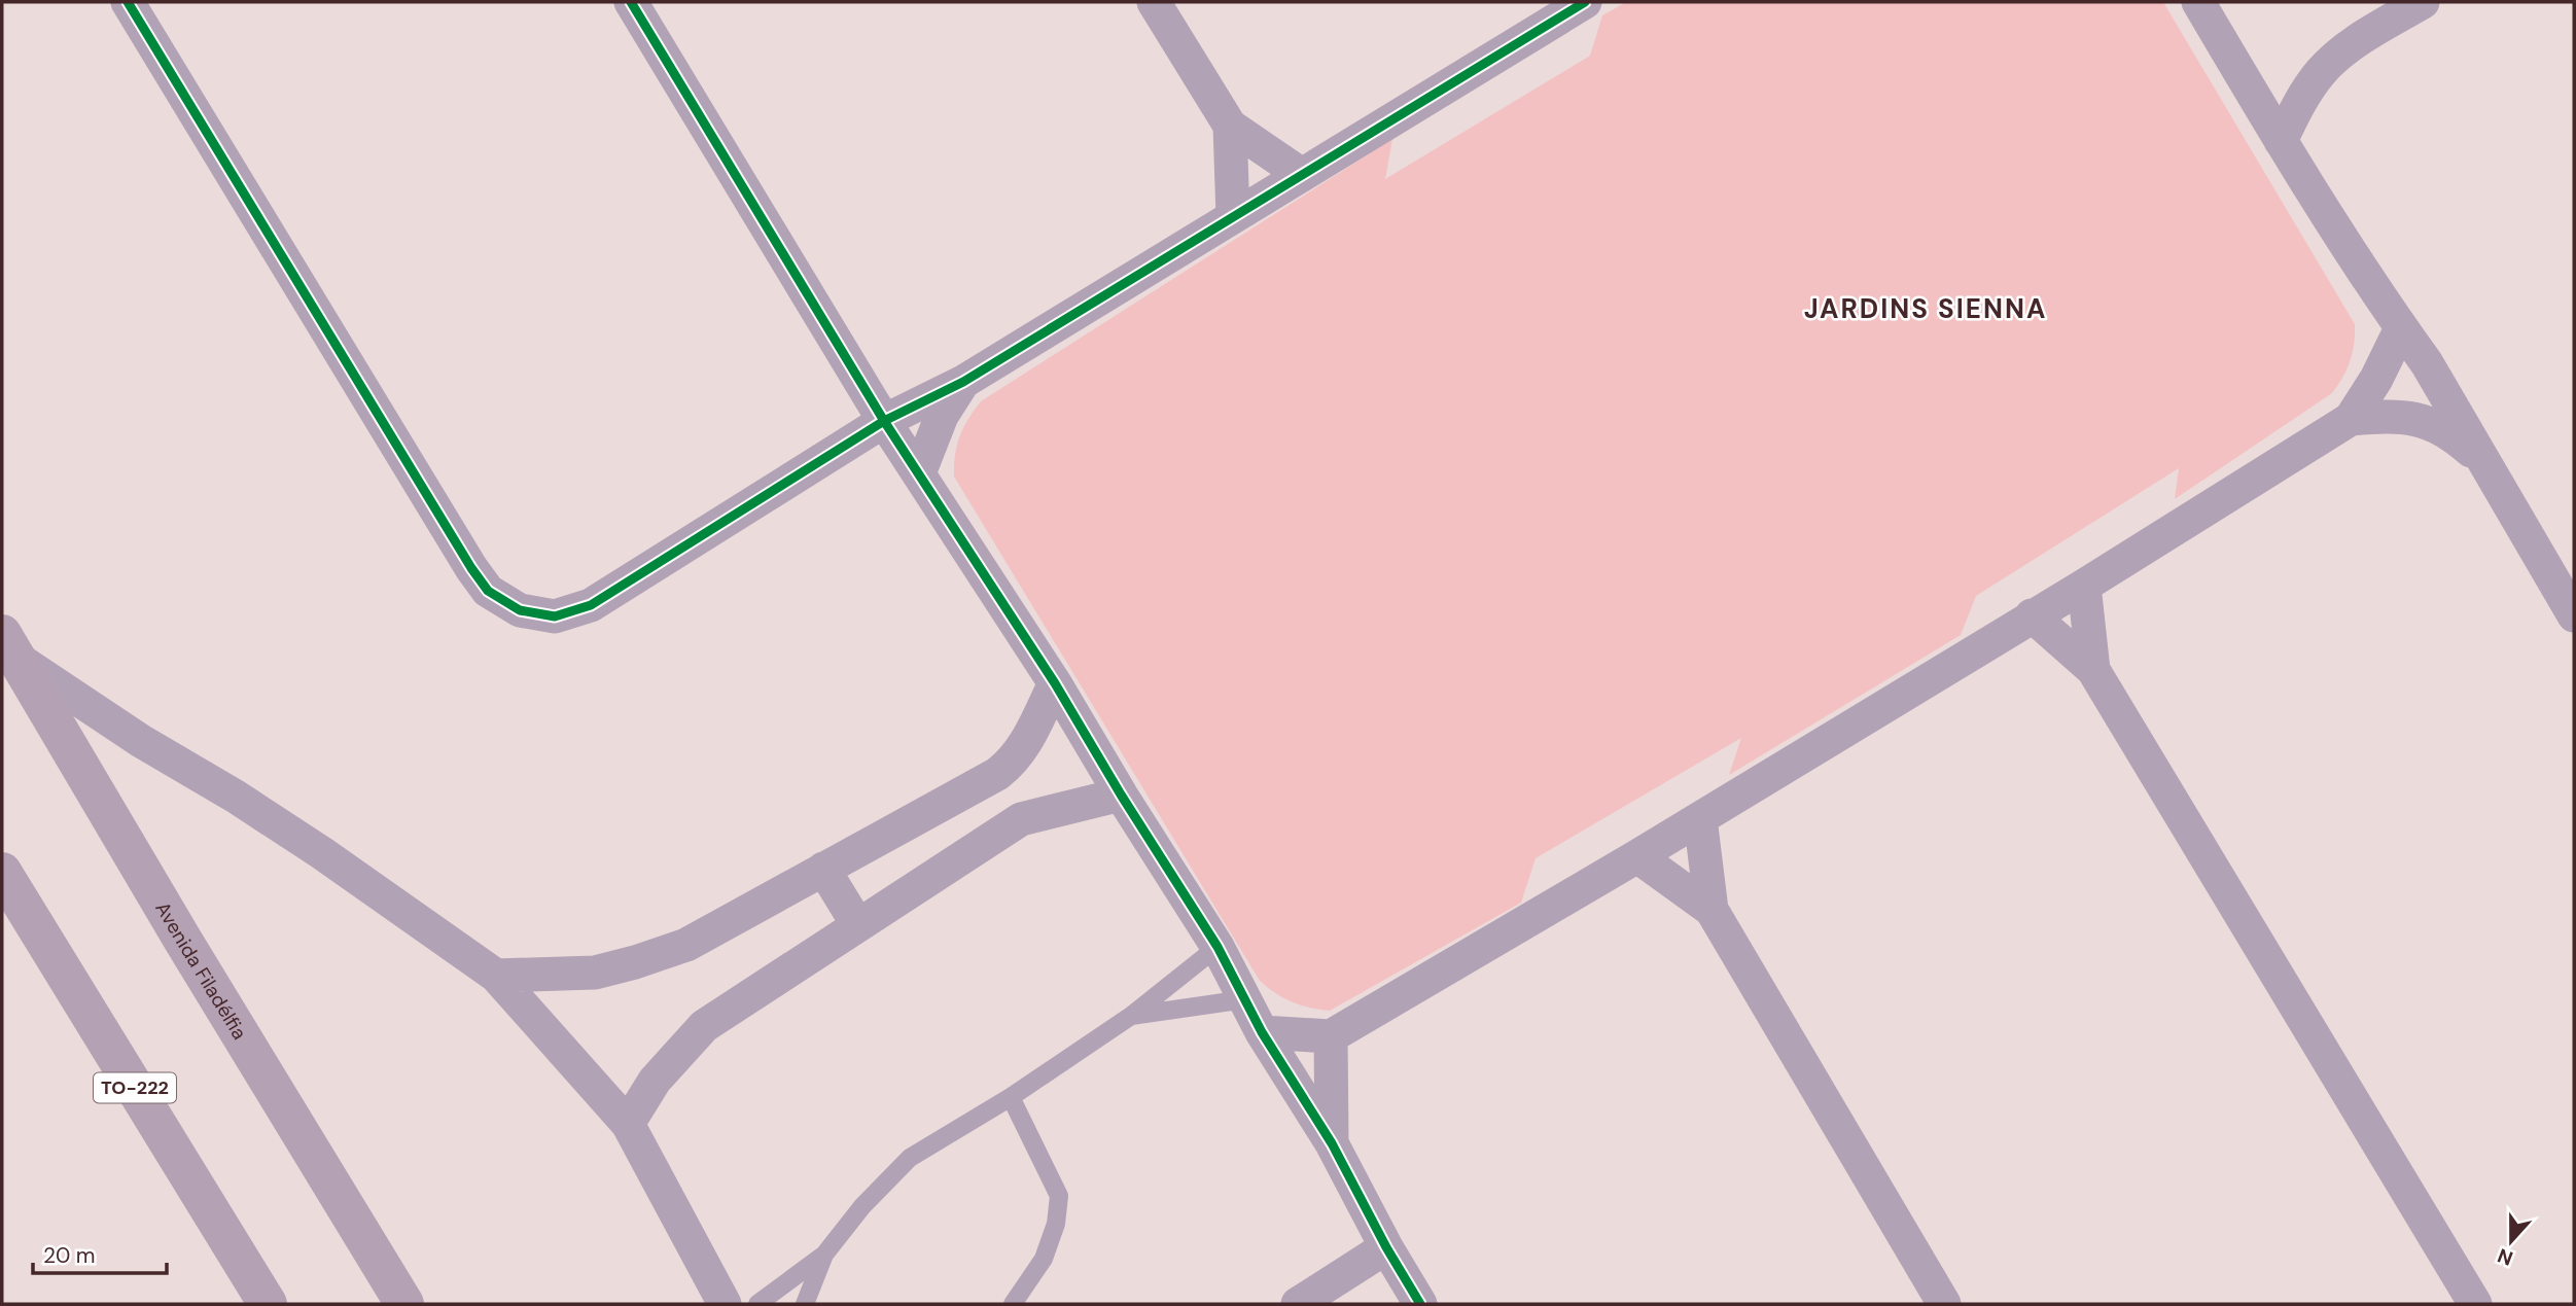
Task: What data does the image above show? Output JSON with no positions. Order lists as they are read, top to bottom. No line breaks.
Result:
{"streets":{"main road":["Avenida Filadélfia","TO-222"]},"districts":["JARDINS SIENNA"],"scale_bar":"20 m","north":"bottom"}
